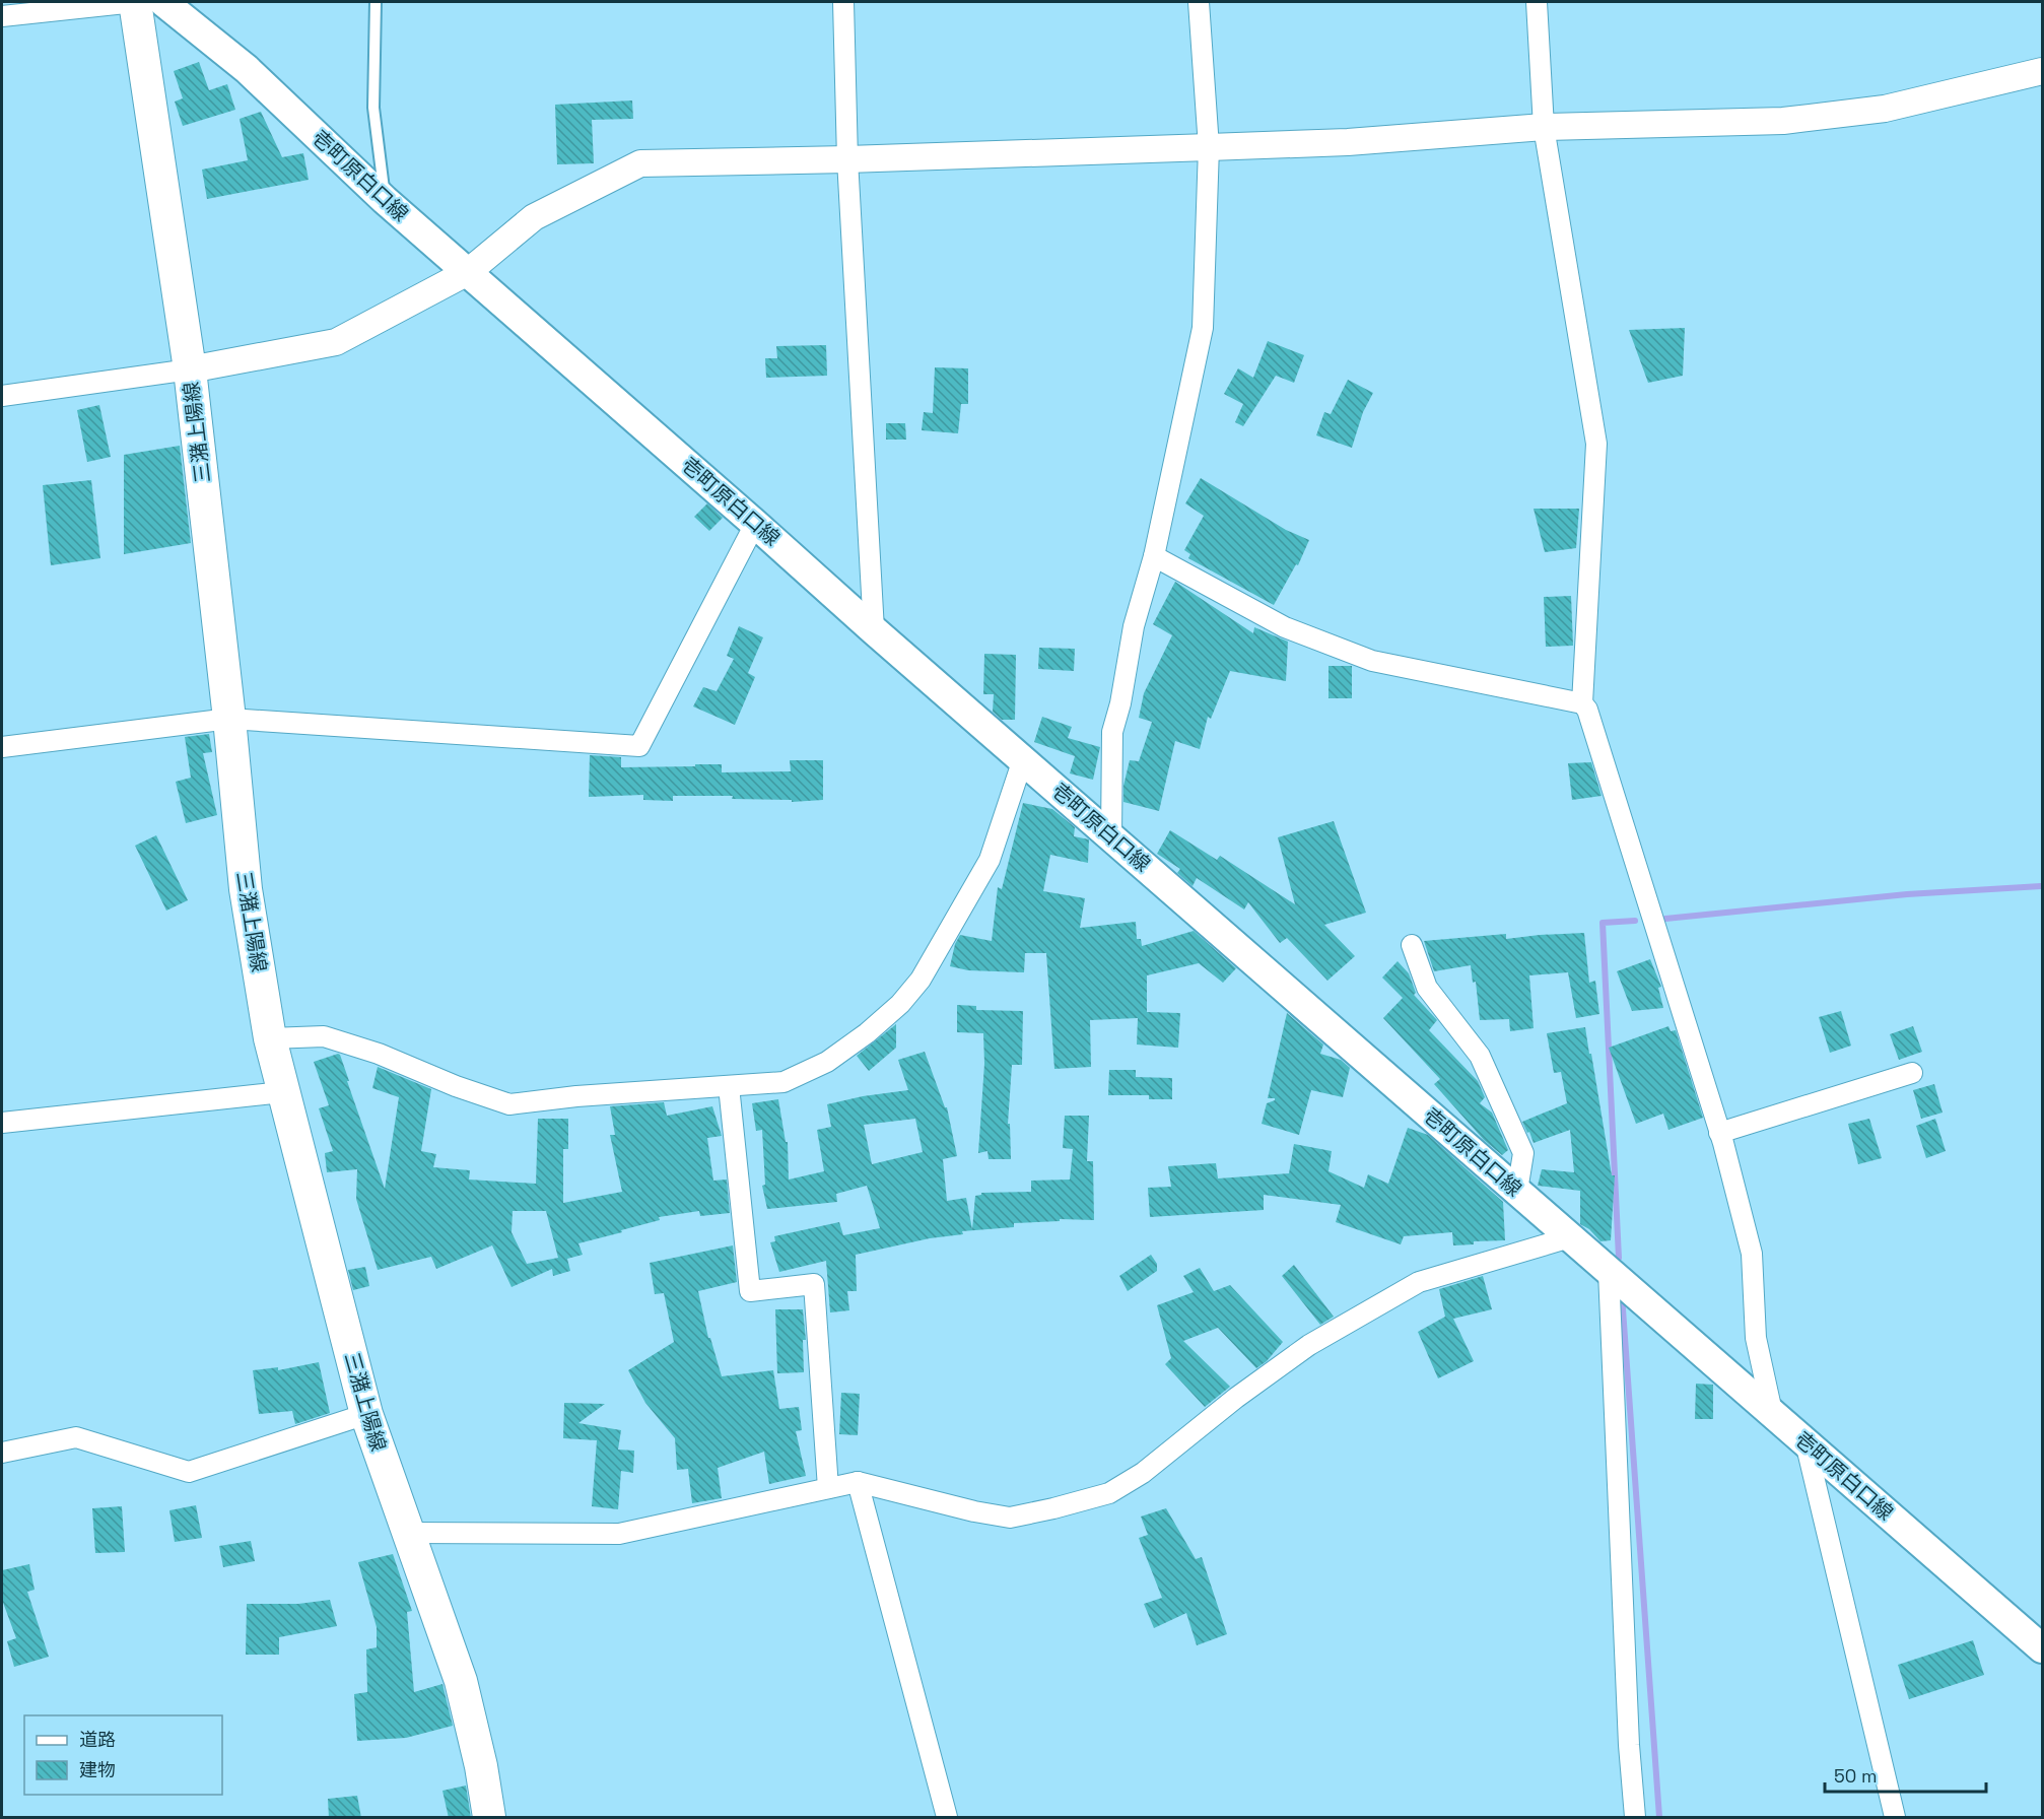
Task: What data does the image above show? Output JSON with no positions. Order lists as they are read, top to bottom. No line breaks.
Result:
{"streets":{"main road":["壱町原白口線","三潴上陽線"]},"legend":["道路","建物"],"scale_bar":"50 m"}
